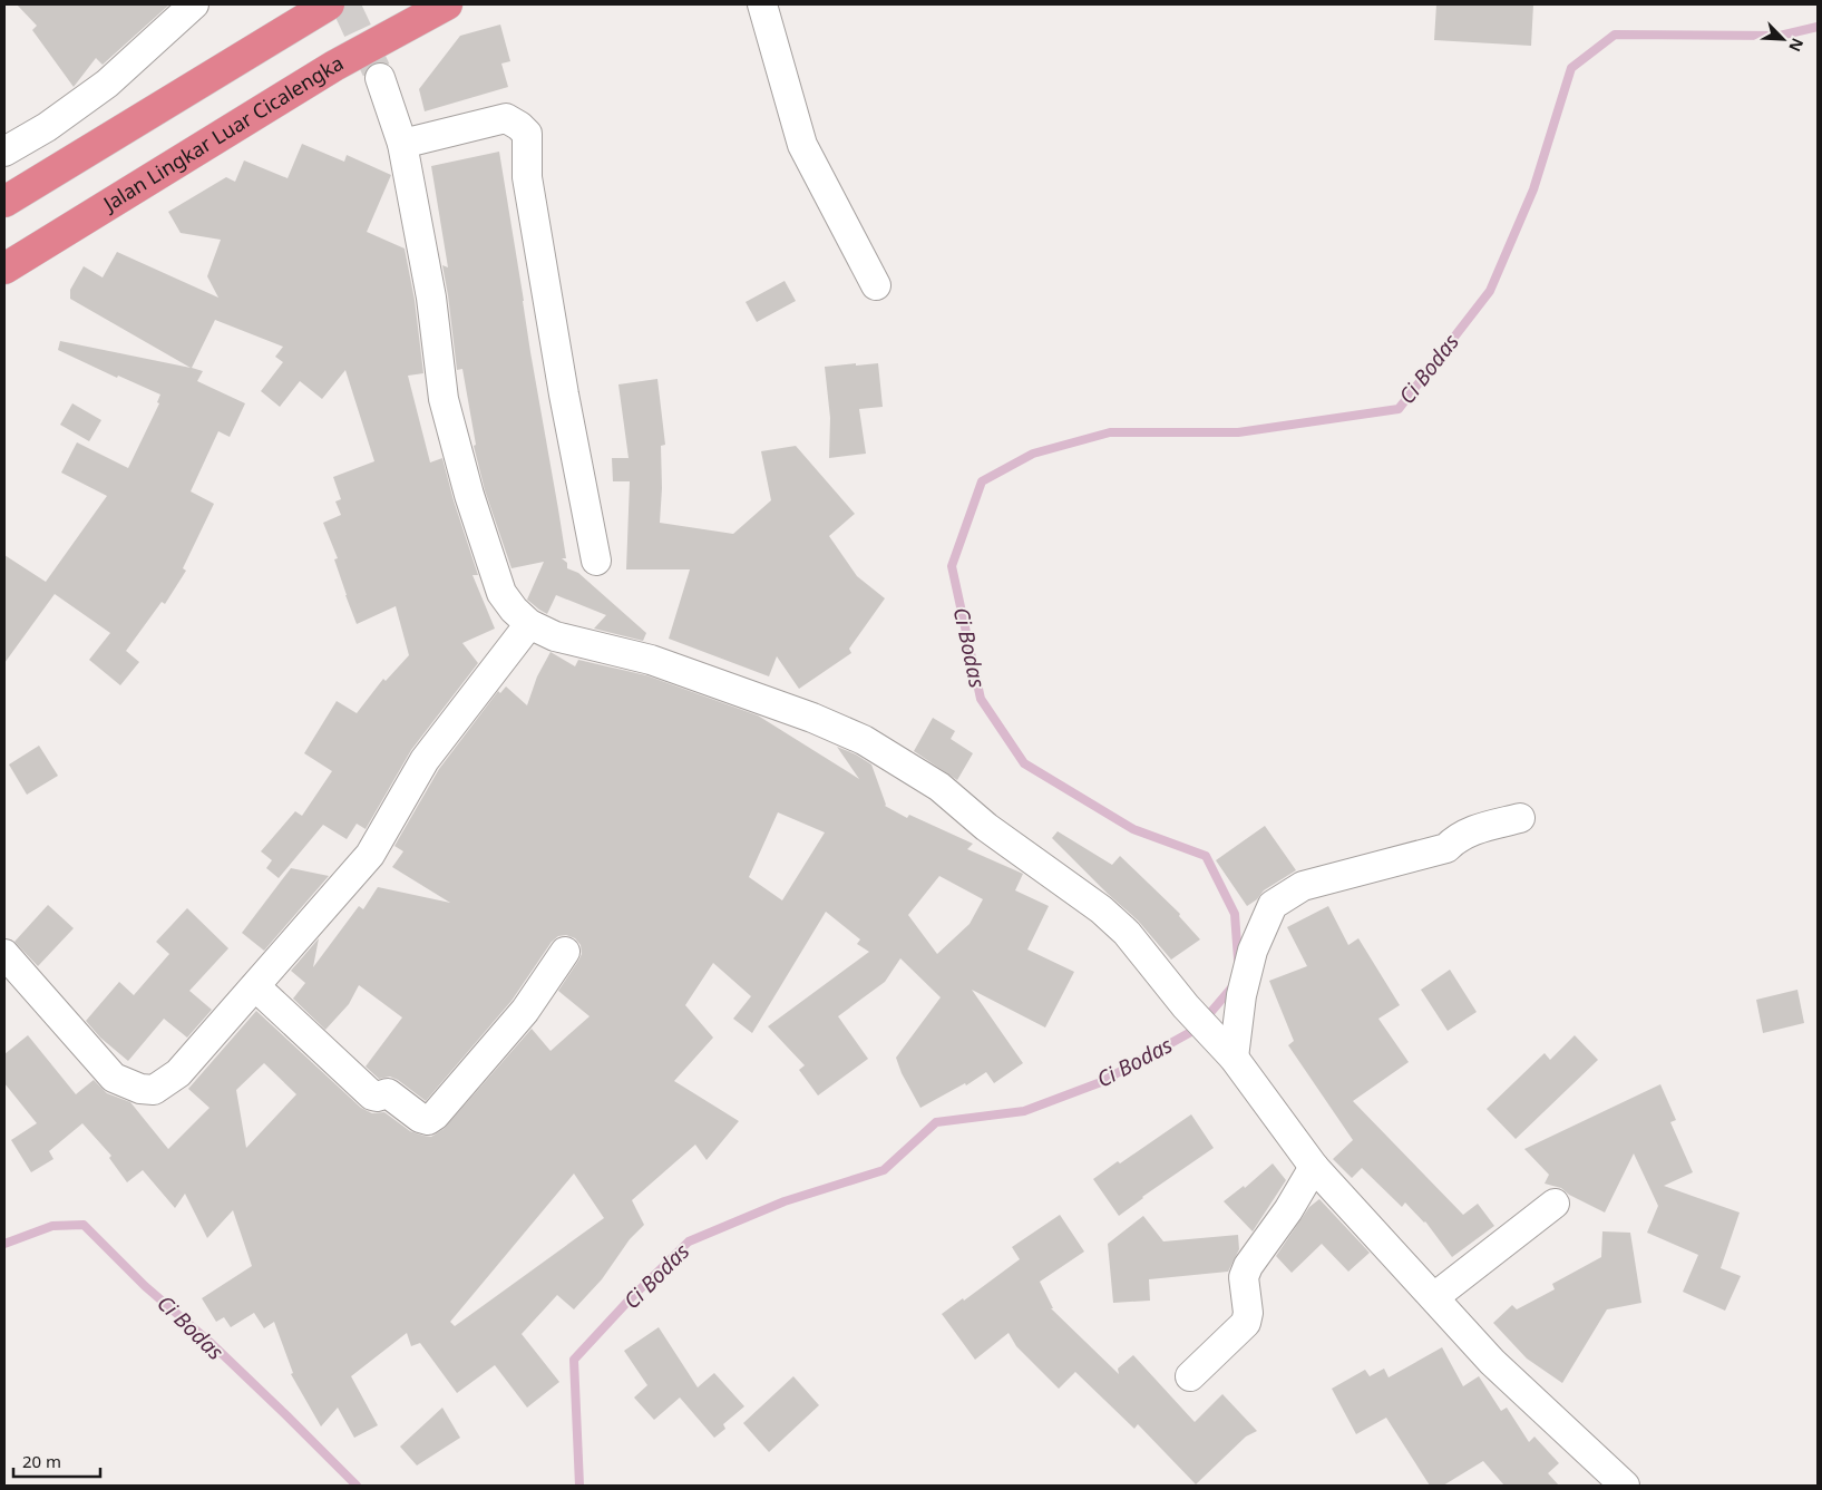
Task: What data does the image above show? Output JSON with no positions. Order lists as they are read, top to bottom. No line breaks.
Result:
{"streets":{"highway":["Jalan Lingkar Luar Cicalengka"]},"water":["Ci Bodas"],"scale_bar":"20 m","north":"bottom right"}
